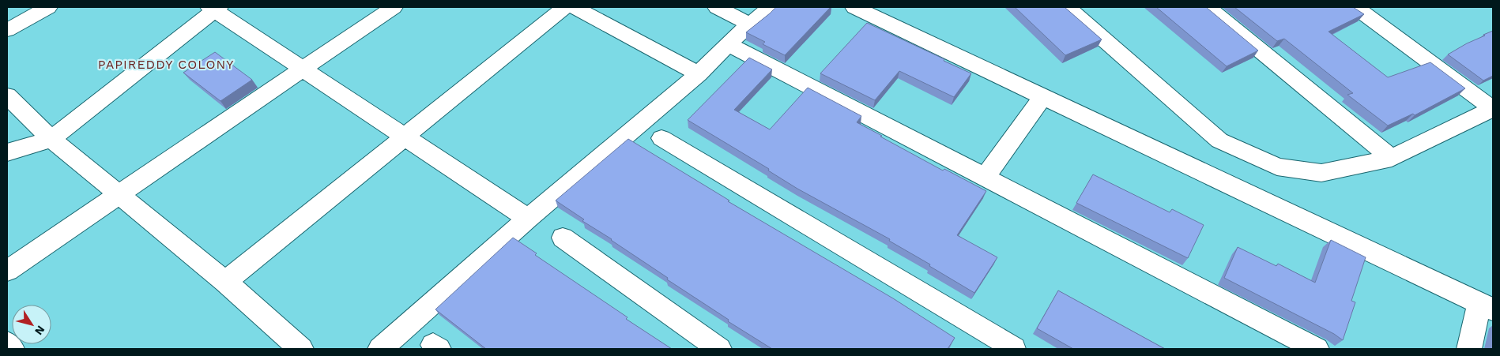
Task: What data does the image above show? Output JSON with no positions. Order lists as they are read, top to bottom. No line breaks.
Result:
{"districts":["PAPIREDDY COLONY"],"north":"bottom right"}
